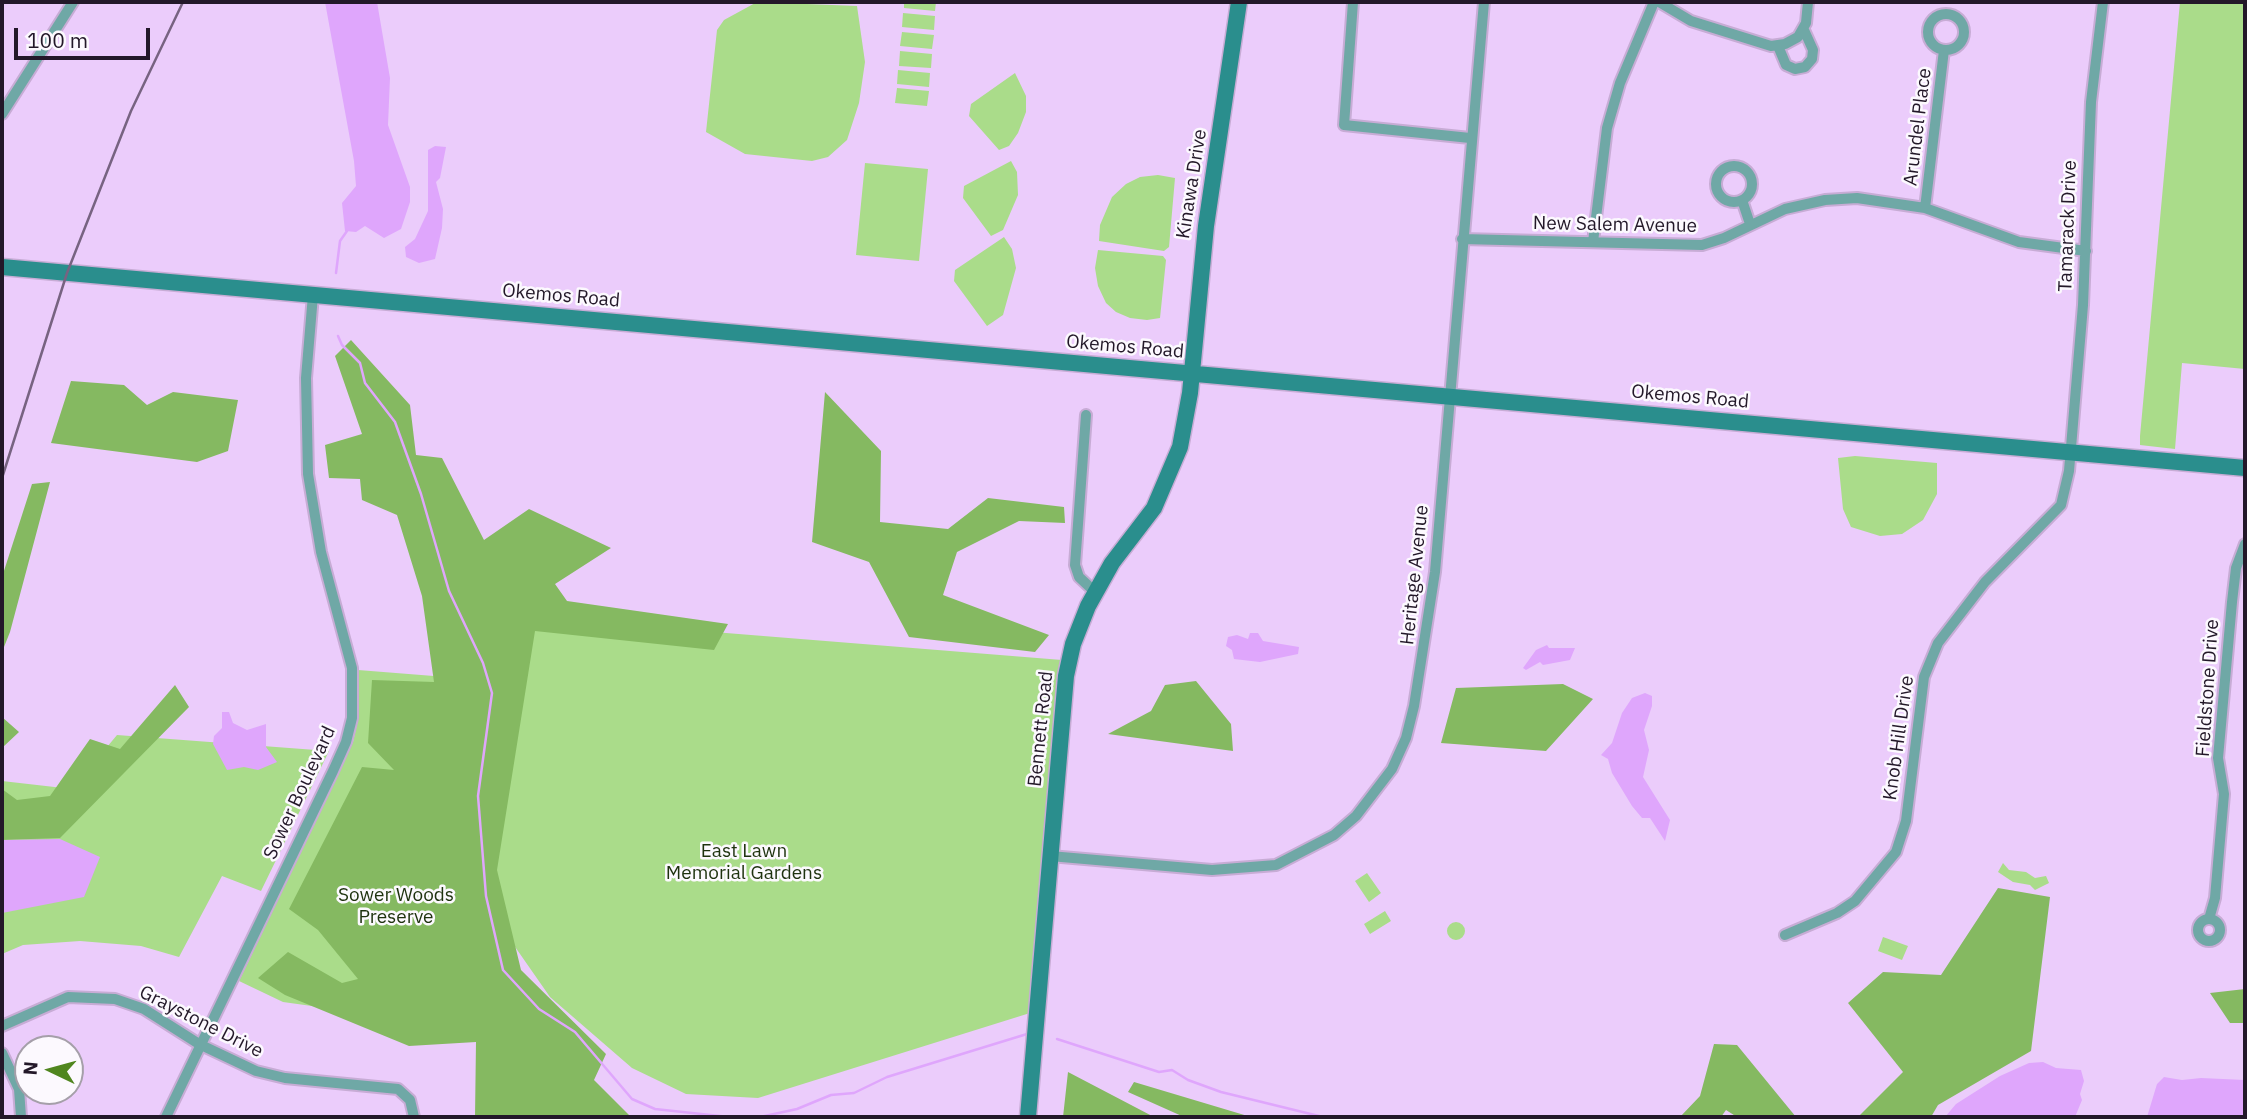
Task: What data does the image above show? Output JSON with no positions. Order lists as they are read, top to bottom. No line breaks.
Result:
{"streets":{"main road":["Kinawa Drive","Okemos Road","Bennett Road"],"street":["Arundel Place","New Salem Avenue","Tamarack Drive","Heritage Avenue","Fieldstone Drive","Knob Hill Drive","Sower Boulevard","Graystone Drive"]},"crossings":[["Arundel Place","New Salem Avenue"],["Kinawa Drive","Okemos Road"],["Kinawa Drive","Bennett Road"],["New Salem Avenue","Tamarack Drive"],["New Salem Avenue","Heritage Avenue"],["Tamarack Drive","Okemos Road"],["Tamarack Drive","Knob Hill Drive"],["Okemos Road","Heritage Avenue"],["Okemos Road","Bennett Road"],["Okemos Road","Knob Hill Drive"],["Okemos Road","Sower Boulevard"],["Heritage Avenue","Bennett Road"],["Sower Boulevard","Graystone Drive"]],"parks":["East Lawn Memorial Gardens","Sower Woods Preserve"],"scale_bar":"100 m","north":"left"}
